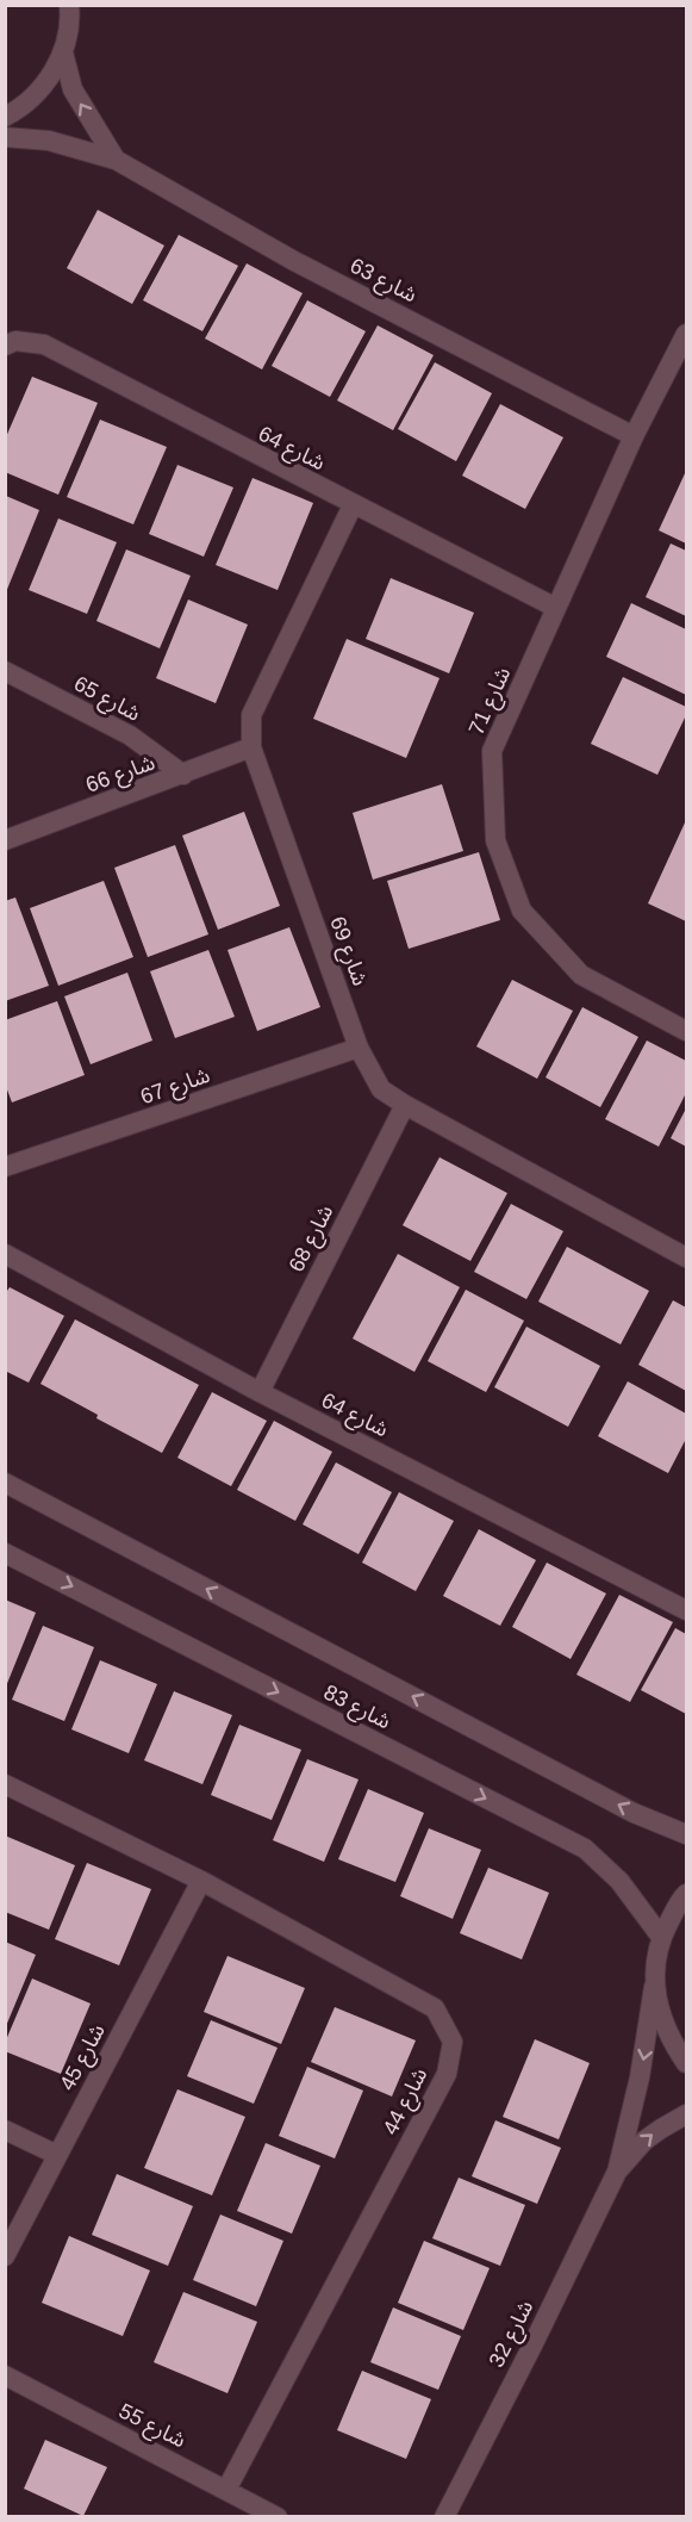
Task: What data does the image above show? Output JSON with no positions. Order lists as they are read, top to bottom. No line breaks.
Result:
{"streets":{"street":["شارع 63","شارع 64","شارع 65","شارع 71","شارع 66","شارع 69","شارع 67","شارع 68","شارع 83","شارع 45","شارع 44","شارع 32","شارع 55"]},"crossings":[["شارع 63","شارع 71"],["شارع 64","شارع 71"],["شارع 64","شارع 69"],["شارع 64","شارع 68"],["شارع 65","شارع 66"],["شارع 66","شارع 69"],["شارع 69","شارع 67"],["شارع 69","شارع 68"],["شارع 83","شارع 32"],["شارع 45","شارع 44"],["شارع 44","شارع 55"]]}
